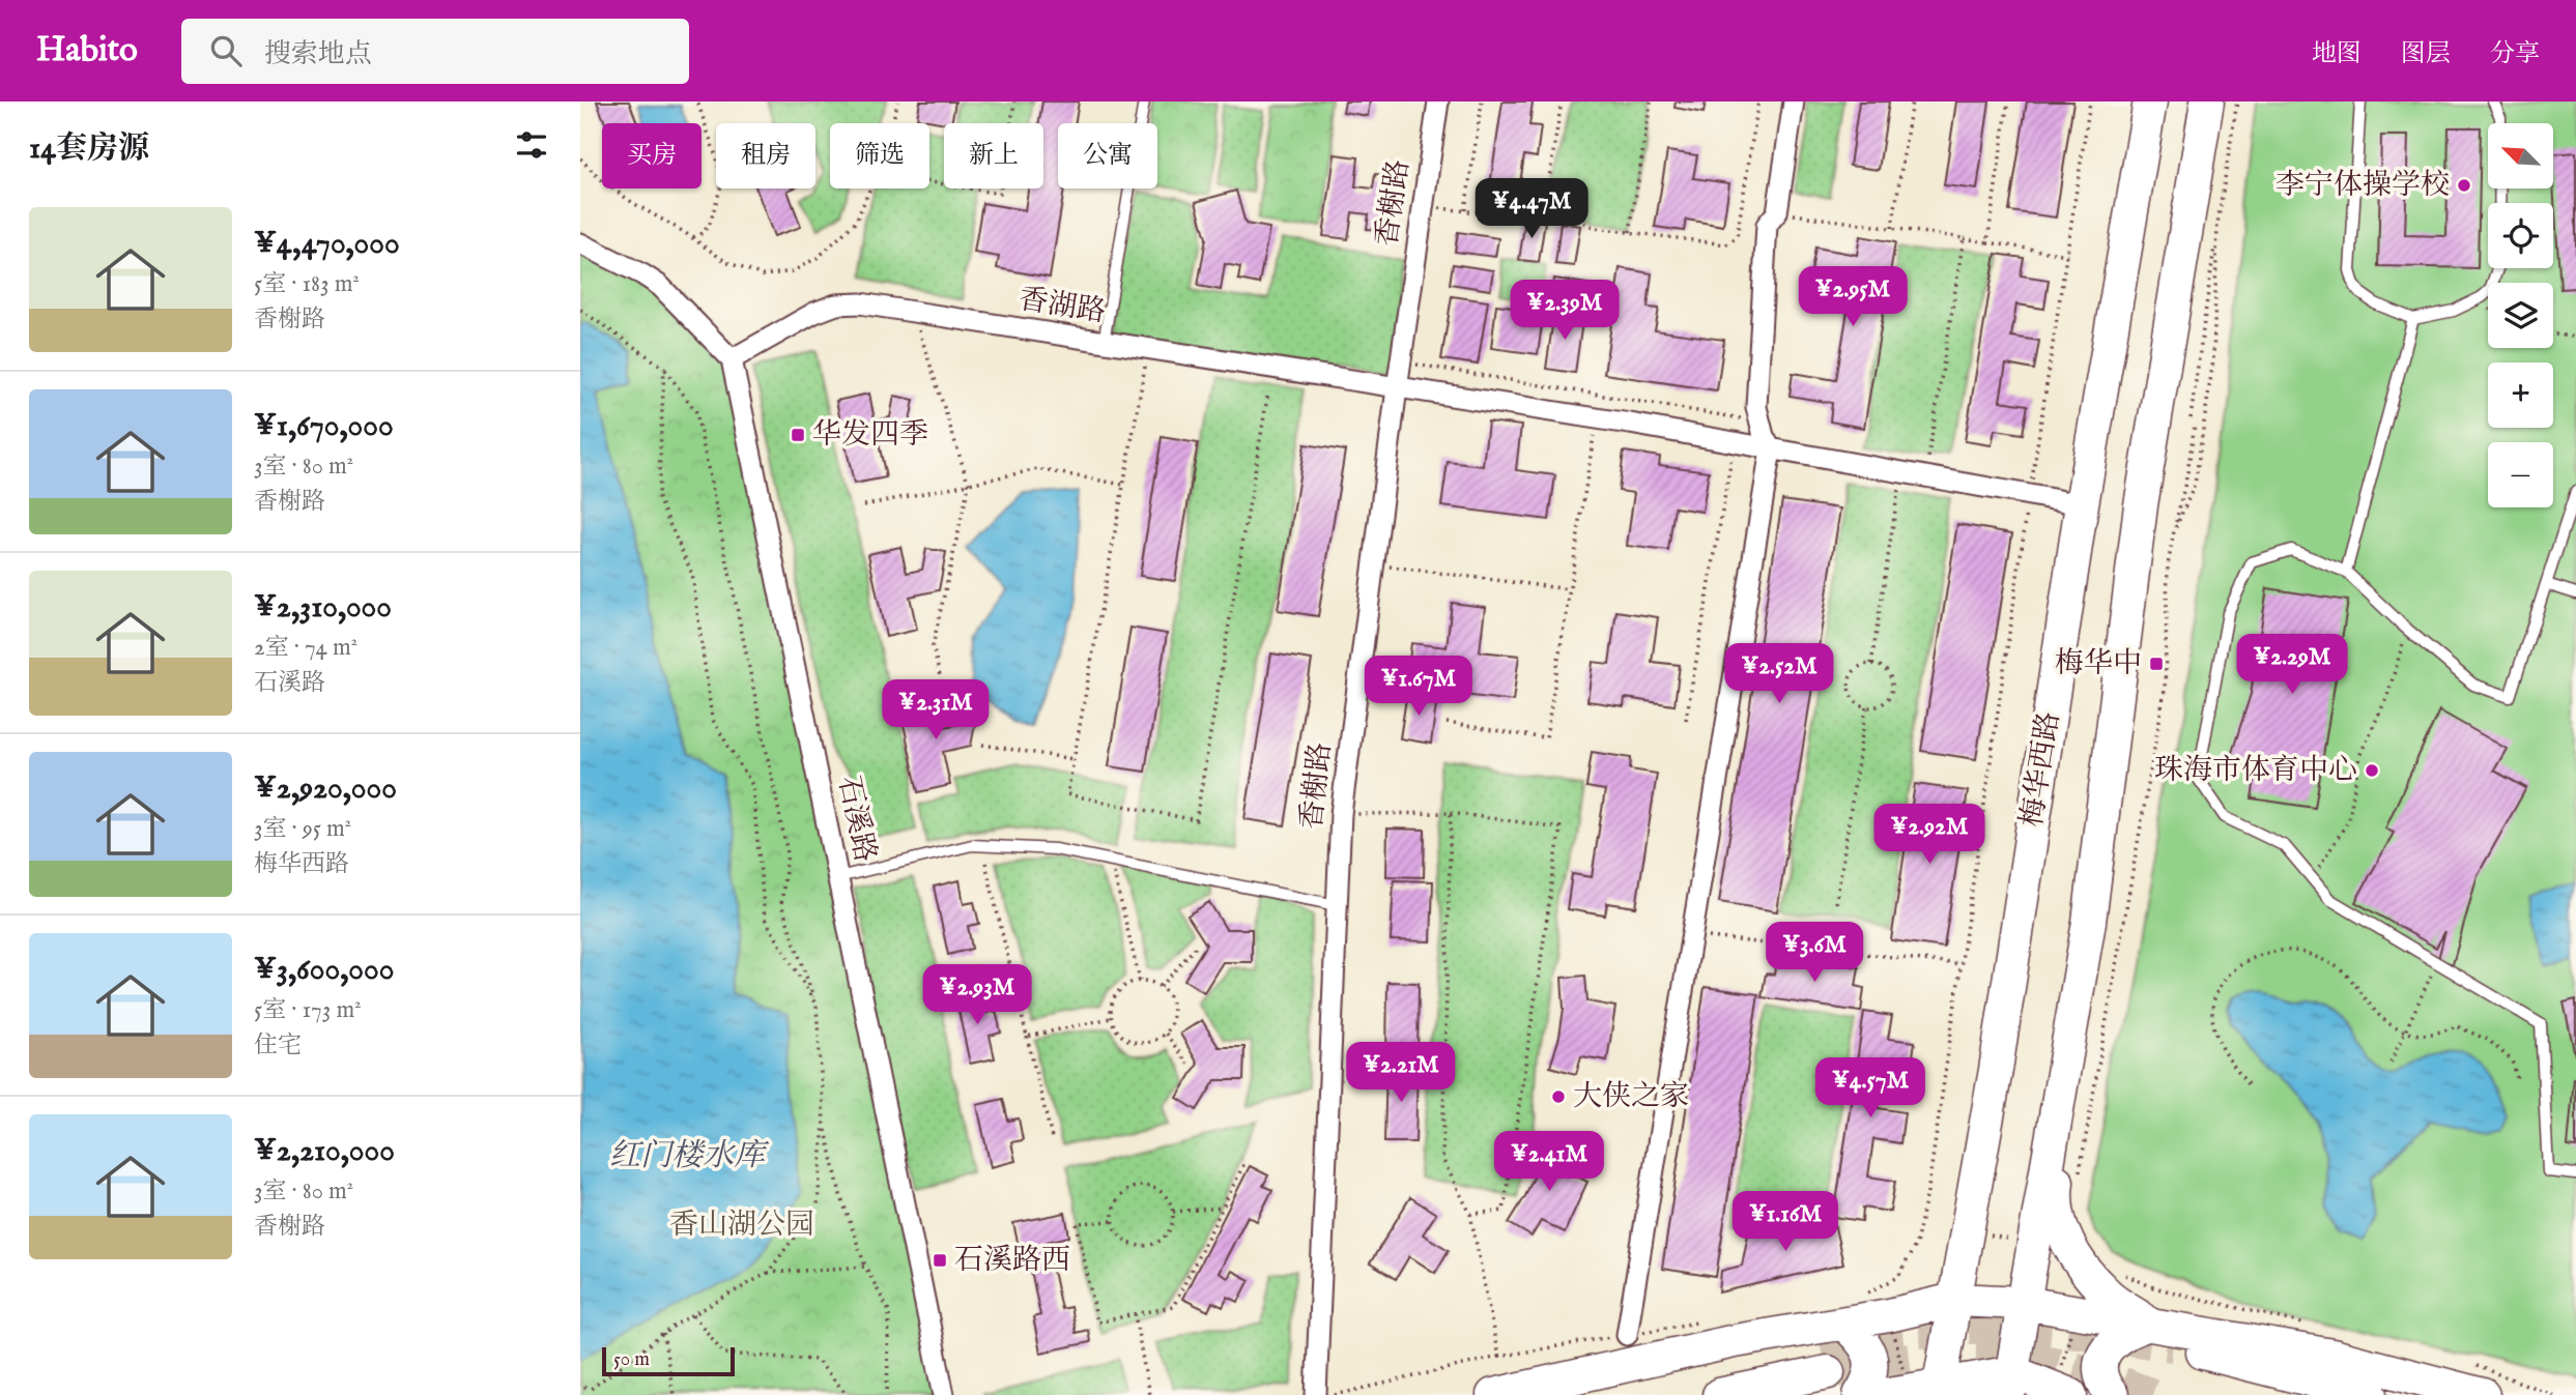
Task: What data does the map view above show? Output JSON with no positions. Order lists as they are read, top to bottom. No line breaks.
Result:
{"streets":{"main road":["梅华西路"],"street":["香榭路","香湖路","石溪路"]},"crossings":[["香榭路","香湖路"],["香湖路","梅华西路"],["香湖路","石溪路"]],"water":["红门楼水库"],"parks":["香山湖公园"],"places":{"other":["李宁体操学校","珠海市体育中心","大侠之家"],"transit":["华发四季","梅华中","石溪路西"]},"scale_bar":"50 m","north":"top left","page":{"header":"Habito","search":"搜索地点","nav":["地图","图层","分享"],"heading":"14套房源","map_buttons":["+","−"],"chip":["买房","租房","筛选","新上","公寓"],"price":["¥4.47M","¥2.95M","¥2.39M","¥2.29M","¥2.52M","¥1.67M","¥2.31M","¥2.92M","¥3.6M","¥2.93M","¥2.21M","¥4.57M","¥2.41M","¥1.16M"],"list":[{"name":"¥4,470,000","note":"5室 · 183 m² · 香榭路"},{"name":"¥1,670,000","note":"3室 · 80 m² · 香榭路"},{"name":"¥2,310,000","note":"2室 · 74 m² · 石溪路"},{"name":"¥2,920,000","note":"3室 · 95 m² · 梅华西路"},{"name":"¥3,600,000","note":"5室 · 173 m² · 住宅"},{"name":"¥2,210,000","note":"3室 · 80 m² · 香榭路"}],"scale":"50 m"}}
